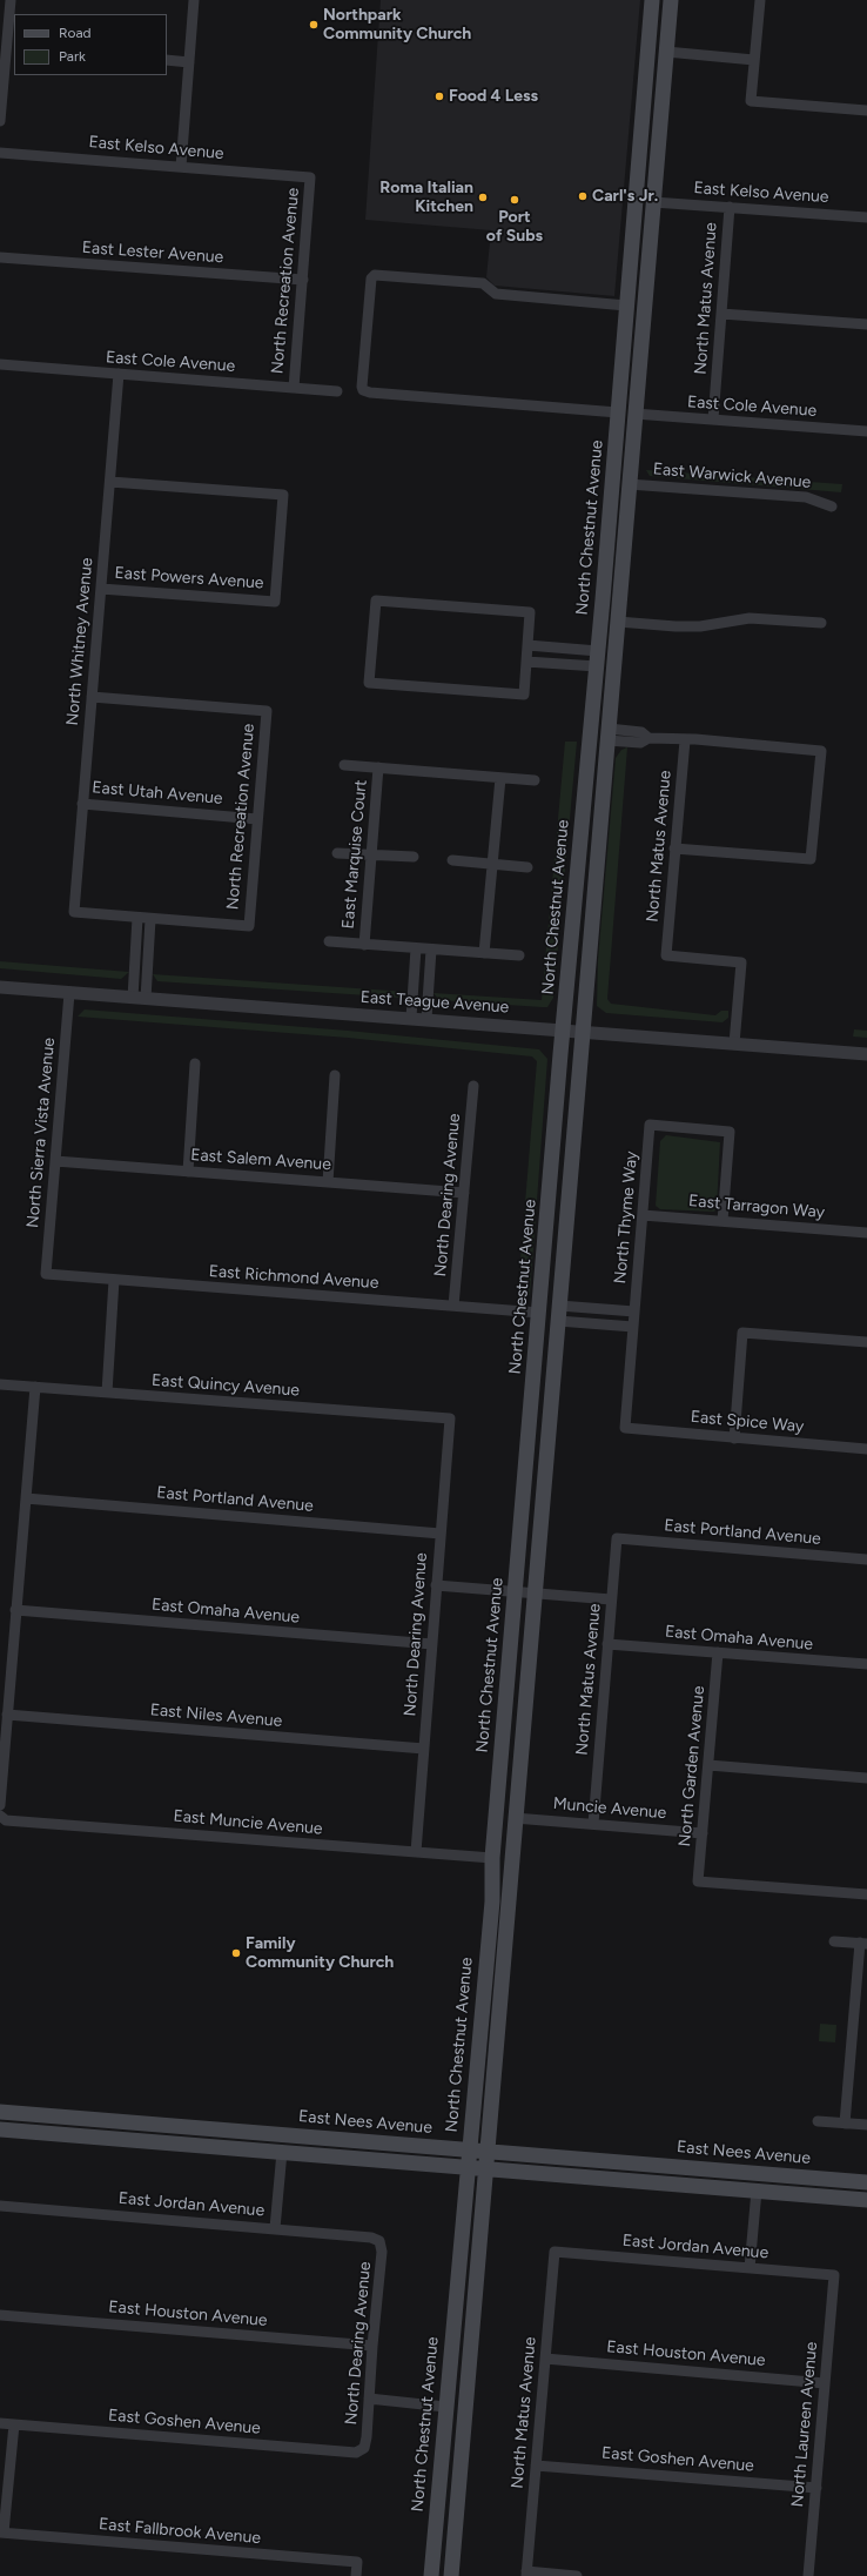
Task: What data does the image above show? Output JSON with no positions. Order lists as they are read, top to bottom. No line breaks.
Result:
{"streets":{"main road":["North Chestnut Avenue","East Nees Avenue"],"street":["East Kelso Avenue","East Lester Avenue","North Recreation Avenue","North Matus Avenue","East Cole Avenue","East Warwick Avenue","East Powers Avenue","North Whitney Avenue","East Utah Avenue","East Marquise Court","East Teague Avenue","North Sierra Vista Avenue","East Salem Avenue","North Dearing Avenue","East Tarragon Way","North Thyme Way","East Richmond Avenue","East Quincy Avenue","East Spice Way","East Portland Avenue","East Omaha Avenue","East Niles Avenue","North Garden Avenue","Muncie Avenue","East Muncie Avenue","East Jordan Avenue","East Houston Avenue","East Goshen Avenue","North Laureen Avenue","East Fallbrook Avenue"]},"crossings":[["East Kelso Avenue","North Recreation Avenue"],["East Kelso Avenue","North Matus Avenue"],["East Kelso Avenue","North Chestnut Avenue"],["East Lester Avenue","North Recreation Avenue"],["North Recreation Avenue","East Cole Avenue"],["North Recreation Avenue","North Whitney Avenue"],["North Recreation Avenue","East Utah Avenue"],["North Matus Avenue","East Cole Avenue"],["North Matus Avenue","East Teague Avenue"],["North Matus Avenue","East Portland Avenue"],["North Matus Avenue","East Omaha Avenue"],["North Matus Avenue","Muncie Avenue"],["North Matus Avenue","East Jordan Avenue"],["North Matus Avenue","East Houston Avenue"],["North Matus Avenue","East Goshen Avenue"],["East Cole Avenue","North Chestnut Avenue"],["East Cole Avenue","North Whitney Avenue"],["East Warwick Avenue","North Chestnut Avenue"],["North Chestnut Avenue","East Teague Avenue"],["North Chestnut Avenue","East Richmond Avenue"],["North Chestnut Avenue","Muncie Avenue"],["North Chestnut Avenue","East Muncie Avenue"],["North Chestnut Avenue","East Nees Avenue"],["East Powers Avenue","North Whitney Avenue"],["North Whitney Avenue","East Utah Avenue"],["East Teague Avenue","North Sierra Vista Avenue"],["North Sierra Vista Avenue","East Salem Avenue"],["North Sierra Vista Avenue","East Richmond Avenue"],["East Salem Avenue","North Dearing Avenue"],["North Dearing Avenue","East Richmond Avenue"],["North Dearing Avenue","East Quincy Avenue"],["North Dearing Avenue","East Portland Avenue"],["North Dearing Avenue","East Omaha Avenue"],["North Dearing Avenue","East Niles Avenue"],["North Dearing Avenue","East Muncie Avenue"],["North Dearing Avenue","East Jordan Avenue"],["North Dearing Avenue","East Houston Avenue"],["North Dearing Avenue","East Goshen Avenue"],["East Tarragon Way","North Thyme Way"],["North Thyme Way","East Spice Way"],["East Omaha Avenue","North Garden Avenue"],["North Garden Avenue","Muncie Avenue"],["East Jordan Avenue","North Laureen Avenue"],["East Houston Avenue","North Laureen Avenue"],["East Goshen Avenue","North Laureen Avenue"]],"places":["Northpark Community Church","Food 4 Less","Carl's Jr.","Roma Italian Kitchen","Port of Subs","Family Community Church"],"legend":["Road","Park"]}
